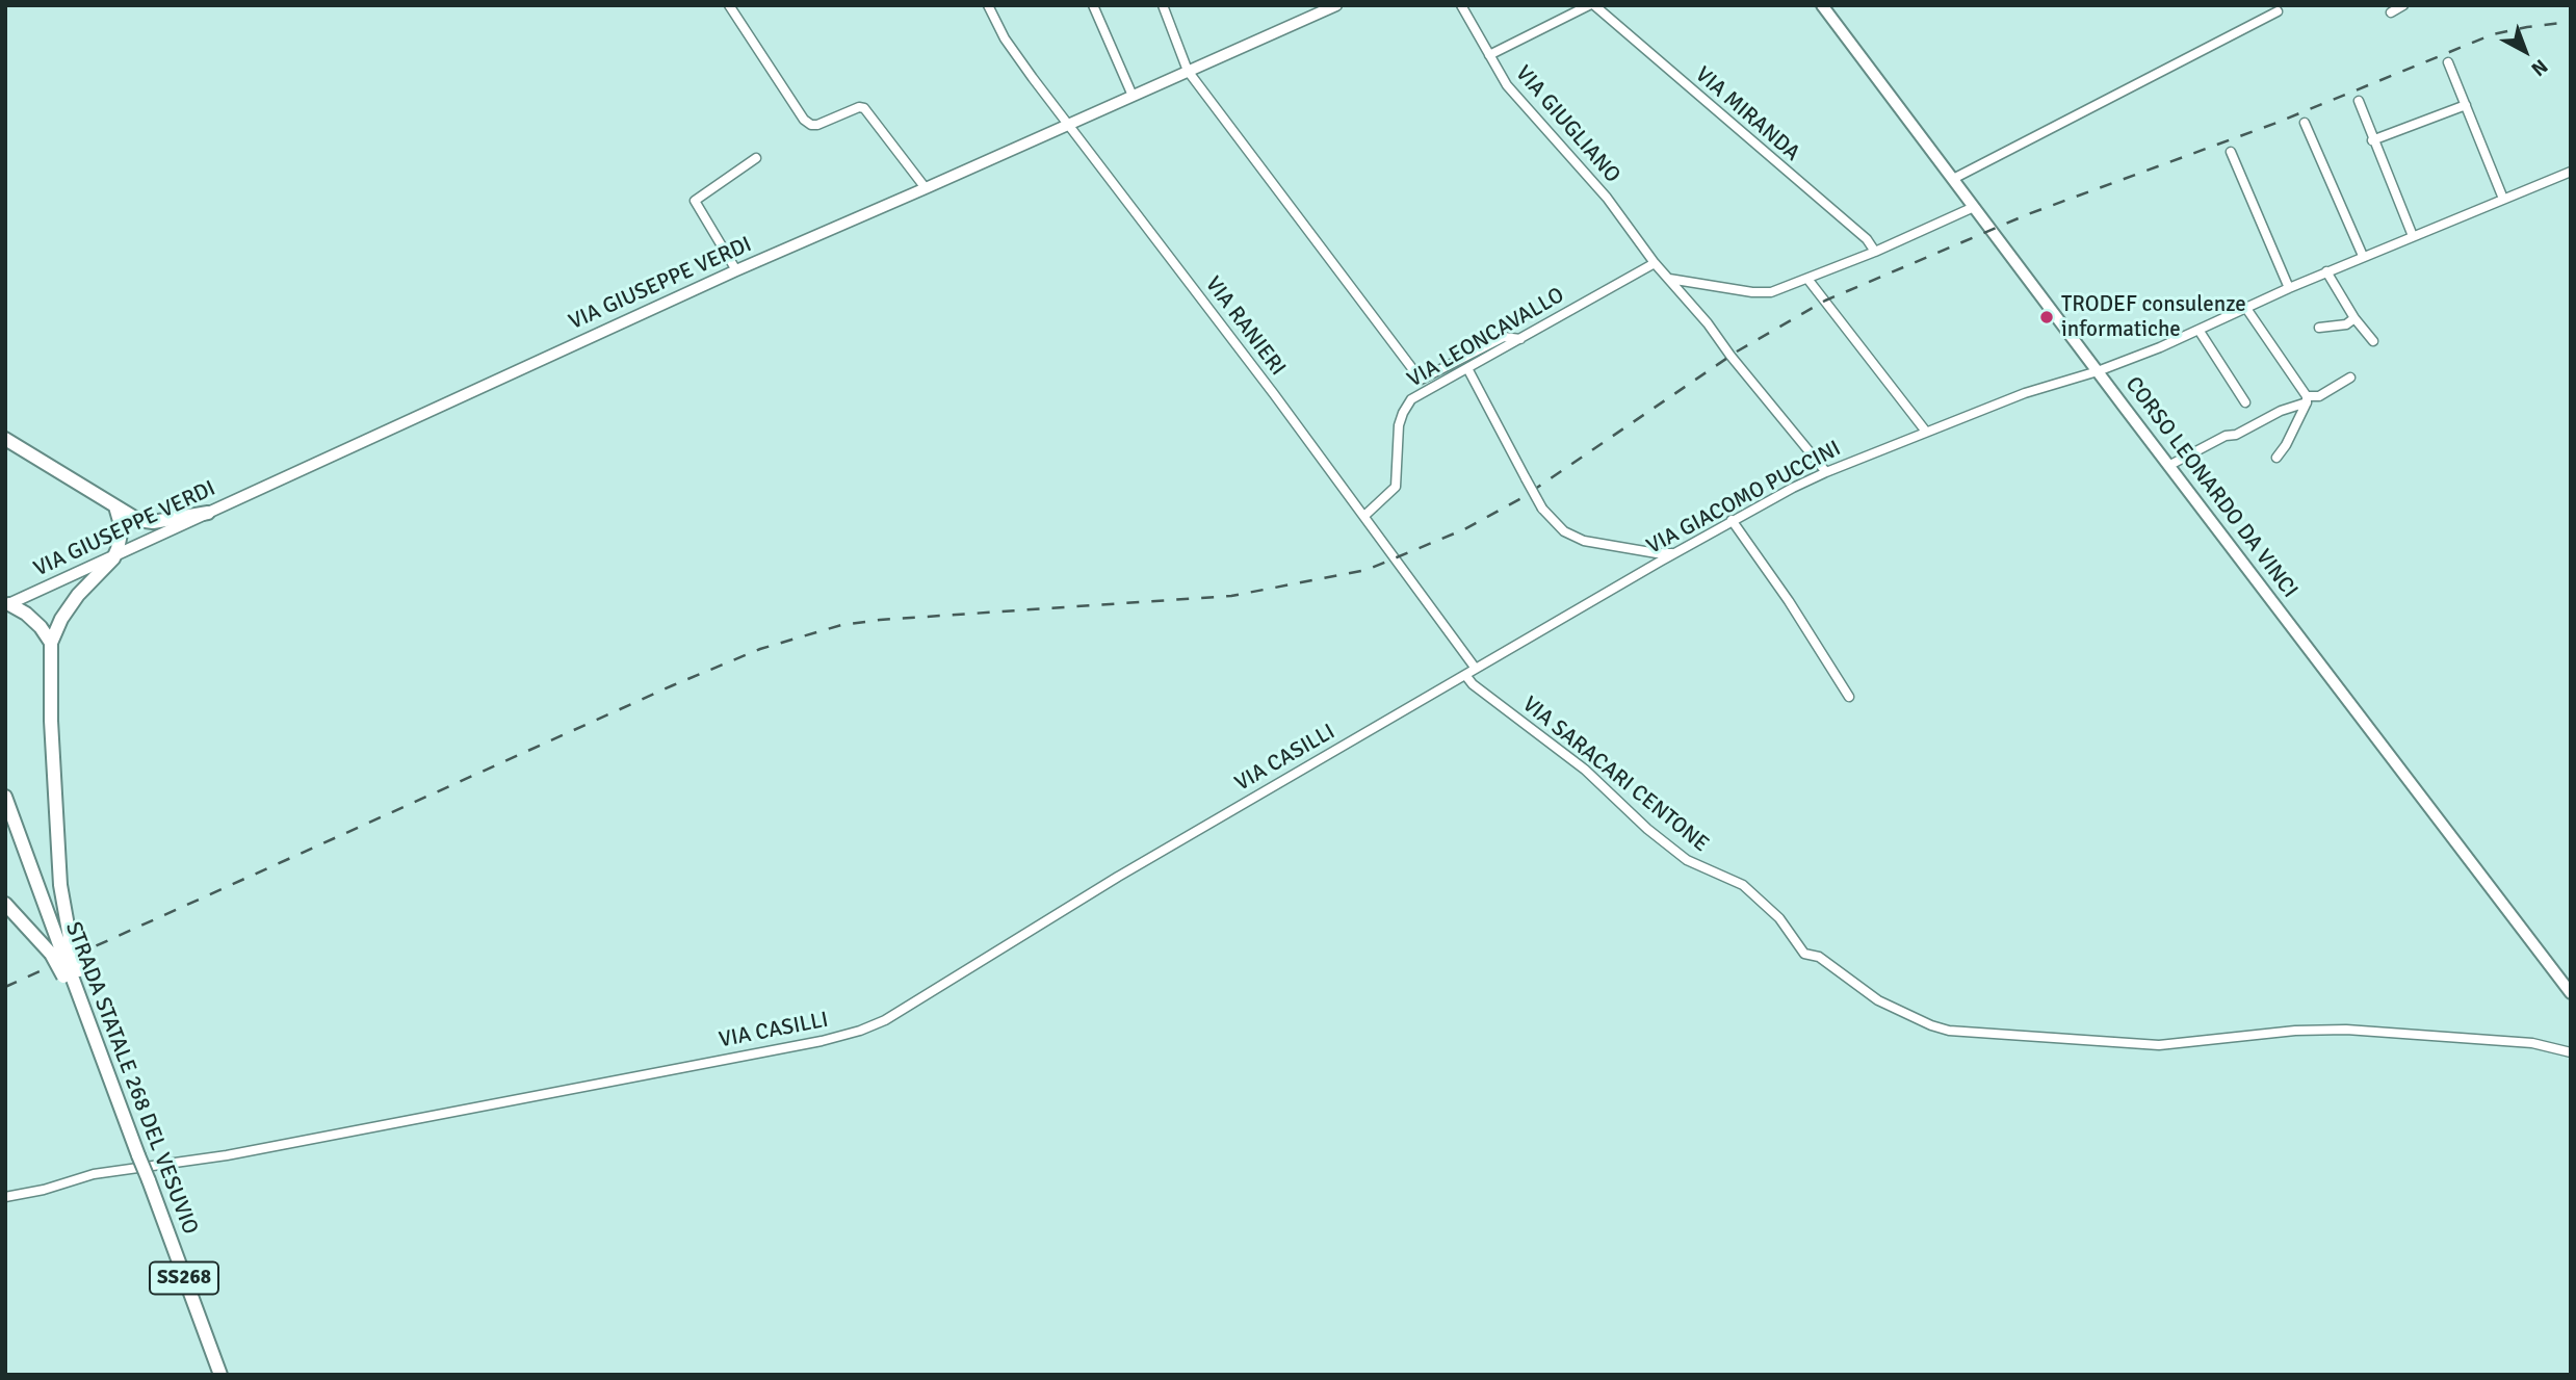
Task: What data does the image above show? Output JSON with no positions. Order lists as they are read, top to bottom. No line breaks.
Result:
{"streets":{"highway":["STRADA STATALE 268 DEL VESUVIO","SS268"],"main road":["CORSO LEONARDO DA VINCI"],"street":["VIA MIRANDA","VIA GIUGLIANO","VIA GIUSEPPE VERDI","VIA RANIERI","VIA LEONCAVALLO","VIA GIACOMO PUCCINI","VIA CASILLI","VIA SARACARI CENTONE"]},"crossings":[["VIA MIRANDA","VIA GIUGLIANO"],["VIA GIUGLIANO","VIA LEONCAVALLO"],["VIA GIUGLIANO","VIA GIACOMO PUCCINI"],["VIA GIUSEPPE VERDI","VIA RANIERI"],["VIA RANIERI","VIA LEONCAVALLO"],["VIA RANIERI","VIA GIACOMO PUCCINI"],["CORSO LEONARDO DA VINCI","VIA GIACOMO PUCCINI"],["VIA GIACOMO PUCCINI","VIA CASILLI"],["VIA GIACOMO PUCCINI","VIA SARACARI CENTONE"],["VIA CASILLI","VIA SARACARI CENTONE"]],"places":["TRODEF consulenze informatiche"],"north":"bottom right"}
